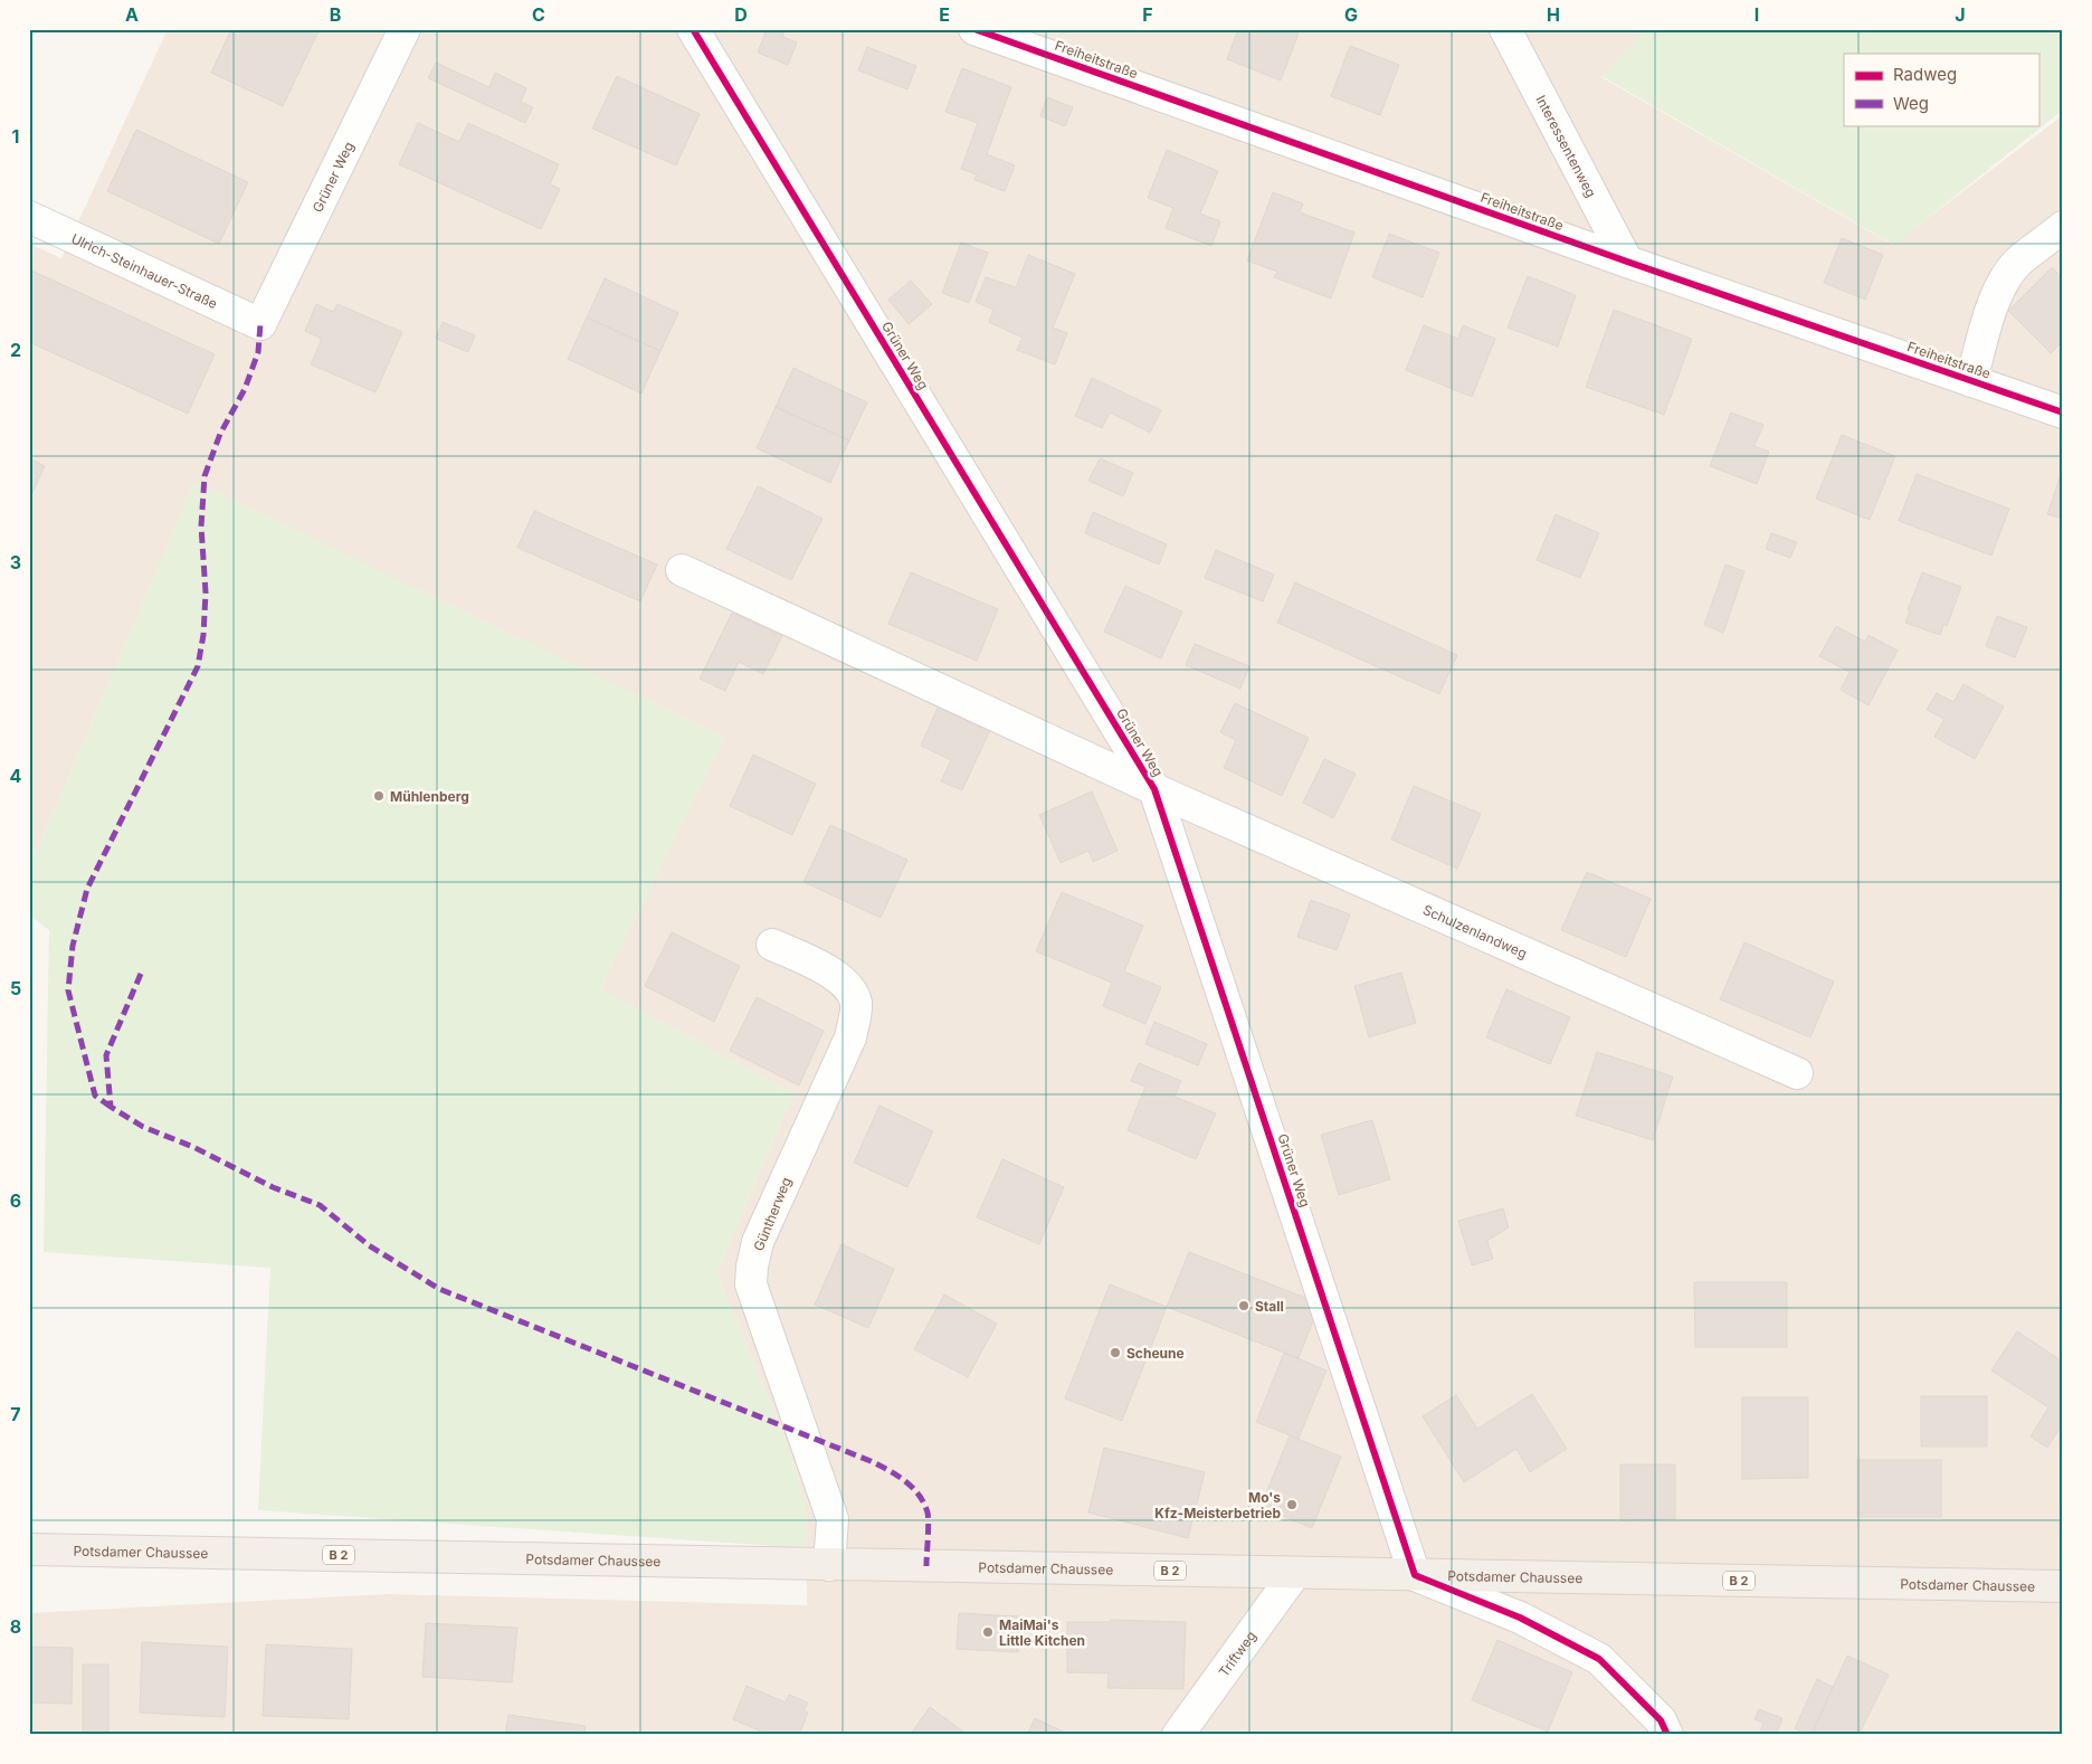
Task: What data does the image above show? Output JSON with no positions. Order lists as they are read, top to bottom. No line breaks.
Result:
{"streets":{"main road":["Potsdamer Chaussee","B 2"],"street":["Freiheitstraße","Interessentenweg","Grüner Weg","Ulrich-Steinhauer-Straße","Schulzenlandweg","Güntherweg","Triftweg"]},"crossings":[["Freiheitstraße","Interessentenweg"],["Grüner Weg","Ulrich-Steinhauer-Straße"],["Grüner Weg","Schulzenlandweg"],["Grüner Weg","Potsdamer Chaussee"],["Güntherweg","Potsdamer Chaussee"],["Potsdamer Chaussee","Triftweg"]],"places":["Mühlenberg","Stall","Scheune","Mo's Kfz-Meisterbetrieb","MaiMai's Little Kitchen"],"legend":["Radweg","Weg"],"grid":{"columns":["A","B","C","D","E","F","G","H","I","J"],"rows":["1","2","3","4","5","6","7","8"]}}
